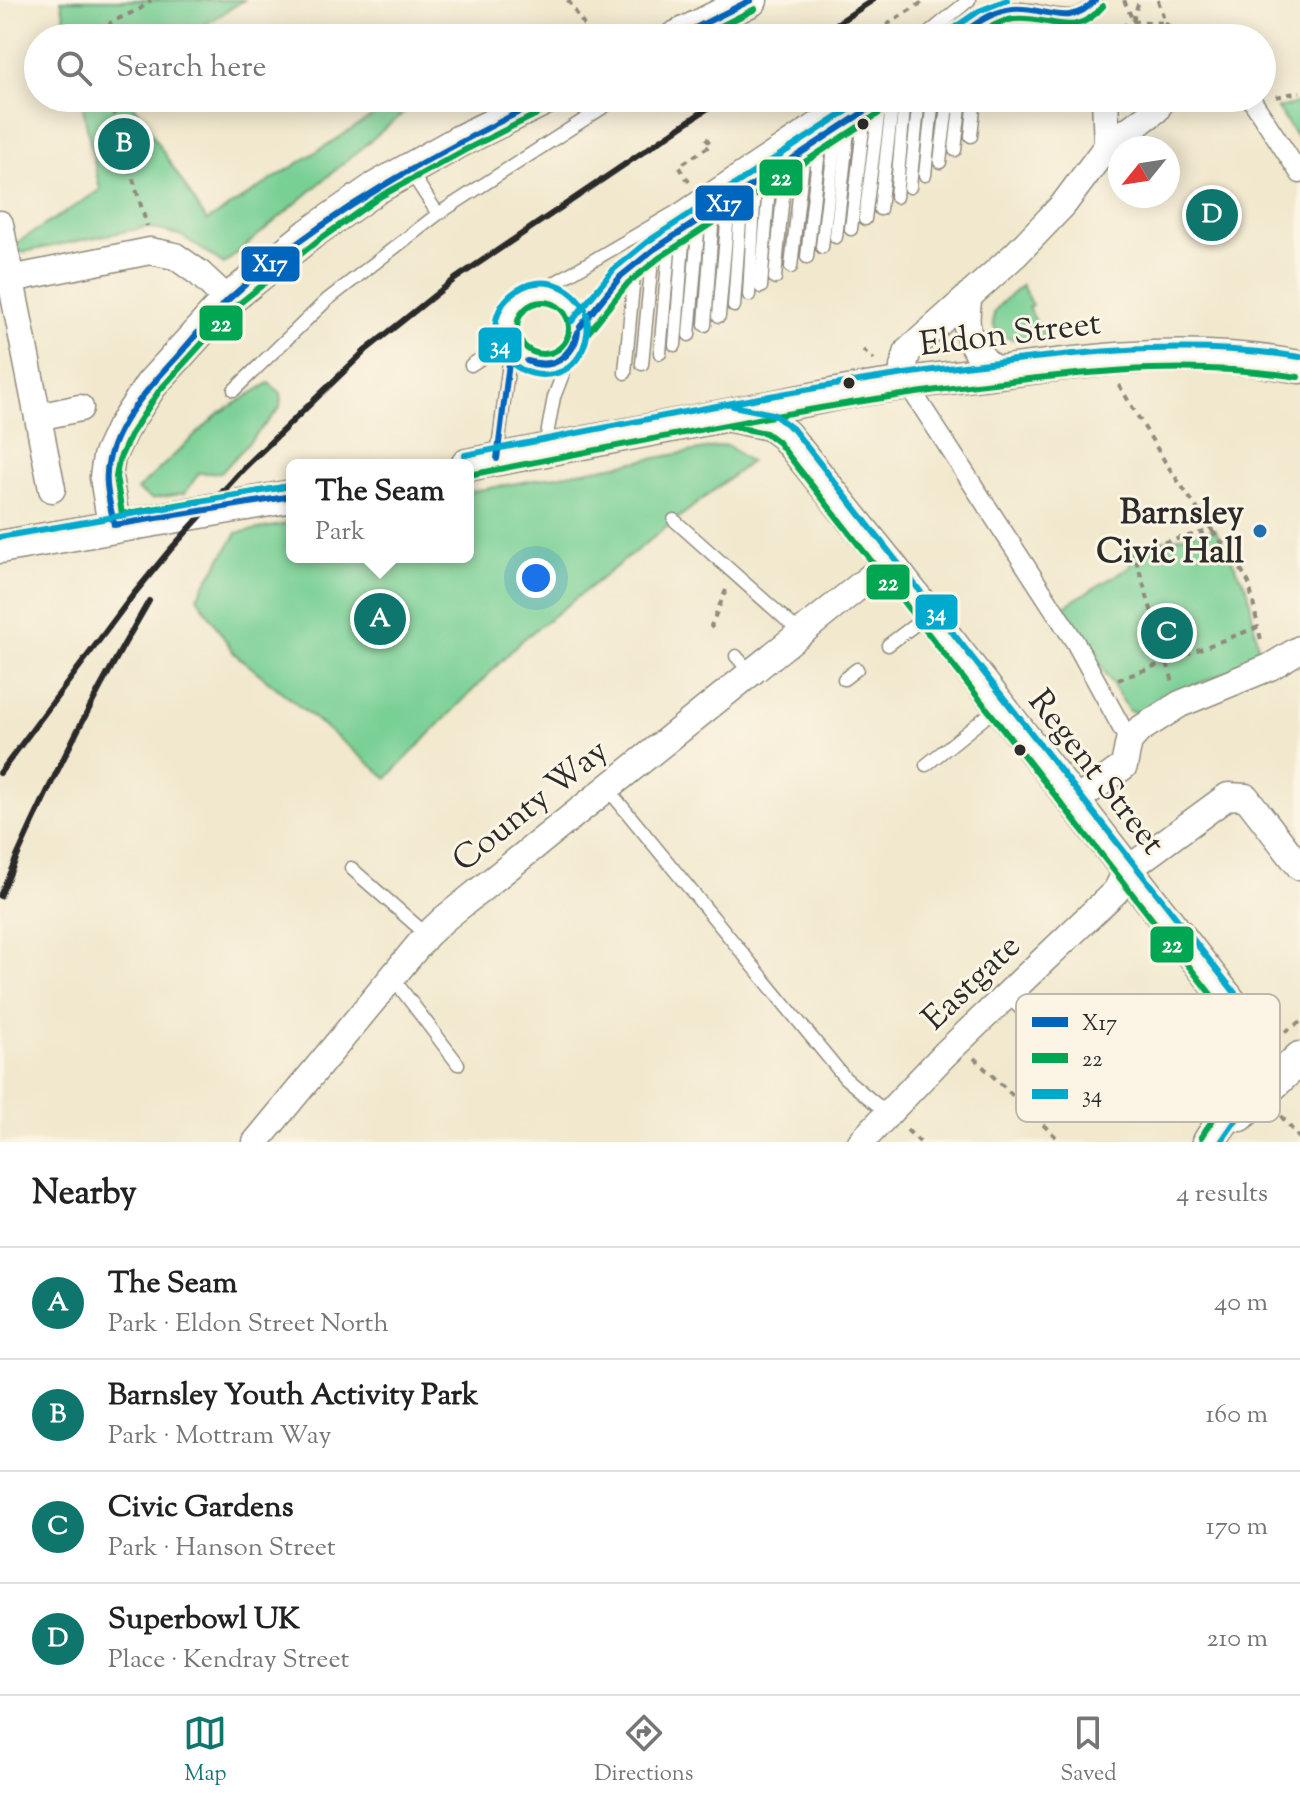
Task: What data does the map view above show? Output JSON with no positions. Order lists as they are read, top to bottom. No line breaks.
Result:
{"streets":{"street":["Eldon Street","Regent Street","County Way","Eastgate"]},"crossings":[["Eldon Street","Regent Street"],["Regent Street","County Way"],["Regent Street","Eastgate"]],"places":["Barnsley Civic Hall"],"lines":["transit line X17","transit line 34","transit line 22"],"legend":["X17","22","34"],"north":"bottom left","page":{"search":"Search here","pins":["B","D","A","C"],"popup":["The Seam","Park"],"heading":["Nearby","4 results"],"list":[{"mark":"A","name":"The Seam","note":"Park · Eldon Street North","value":"40 m"},{"mark":"B","name":"Barnsley Youth Activity Park","note":"Park · Mottram Way","value":"160 m"},{"mark":"C","name":"Civic Gardens","note":"Park · Hanson Street","value":"170 m"},{"mark":"D","name":"Superbowl UK","note":"Place · Kendray Street","value":"210 m"}],"nav":["Map","Directions","Saved"]}}
